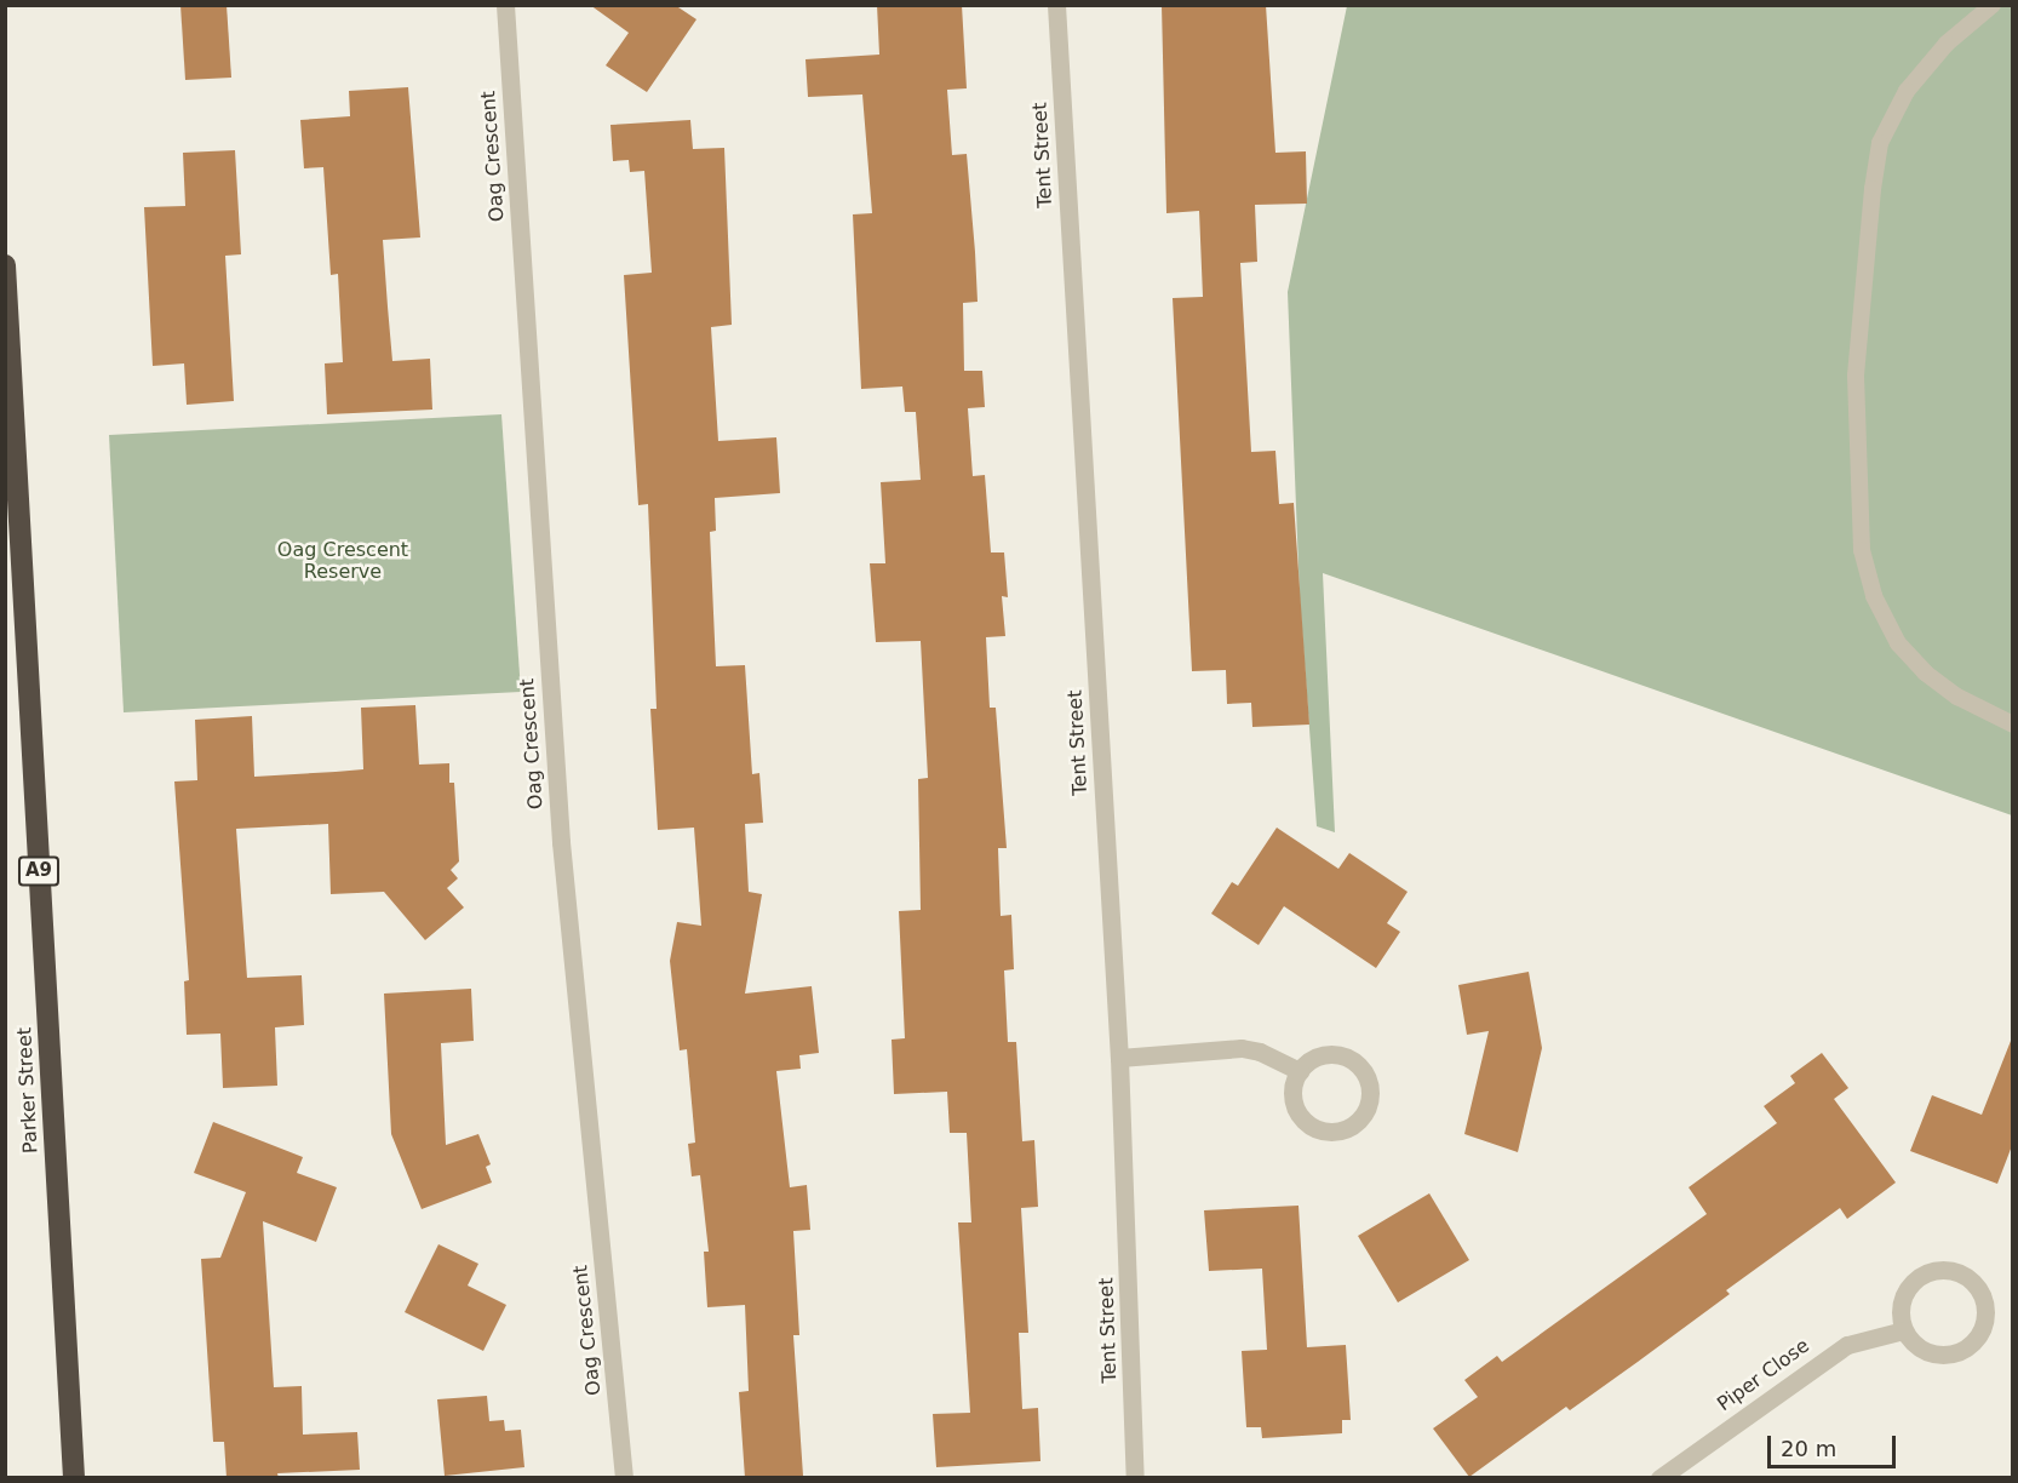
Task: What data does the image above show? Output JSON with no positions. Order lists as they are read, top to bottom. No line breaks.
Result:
{"streets":{"highway":["A9","Parker Street"],"street":["Tent Street","Oag Crescent","Piper Close"]},"parks":["Oag Crescent Reserve"],"scale_bar":"20 m"}
